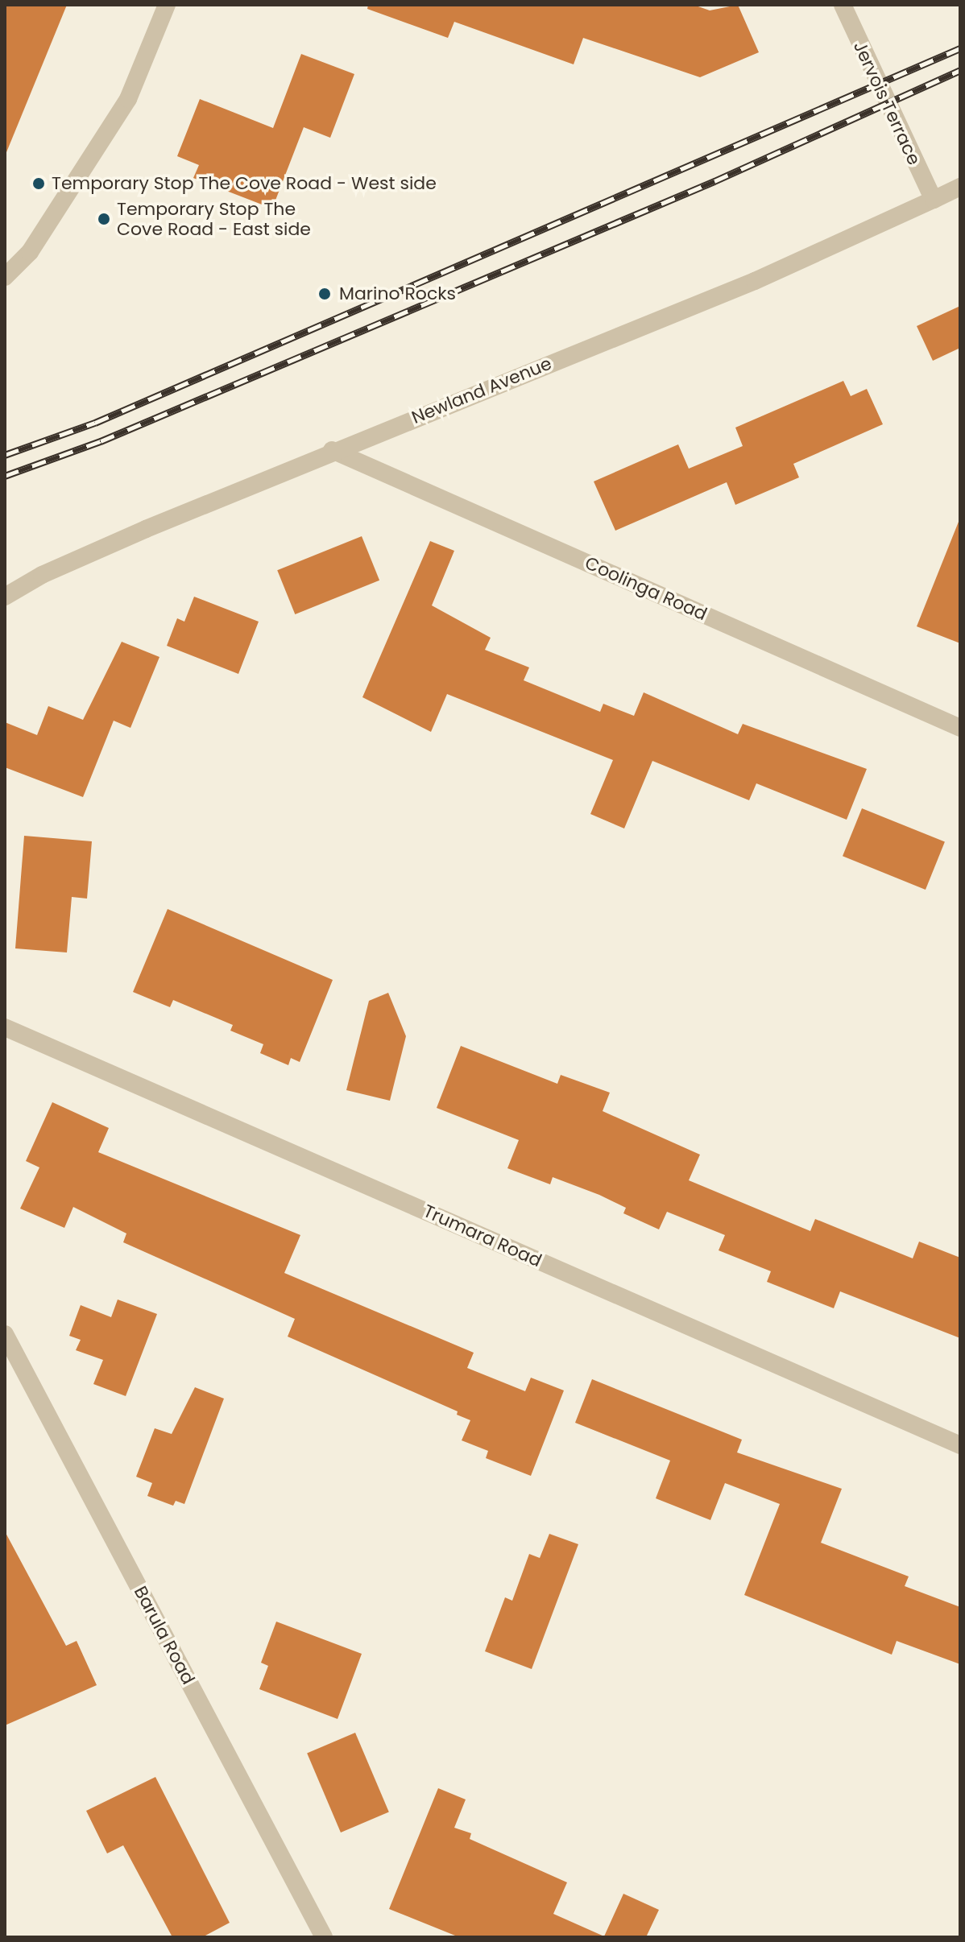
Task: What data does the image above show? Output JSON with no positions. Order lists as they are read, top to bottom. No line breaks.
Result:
{"streets":{"street":["Jervois Terrace","Newland Avenue","Coolinga Road","Trumara Road","Barula Road"]},"crossings":[["Jervois Terrace","Newland Avenue"],["Newland Avenue","Coolinga Road"]],"places":["Temporary Stop The Cove Road - West side","Temporary Stop The Cove Road - East side","Marino Rocks"]}
